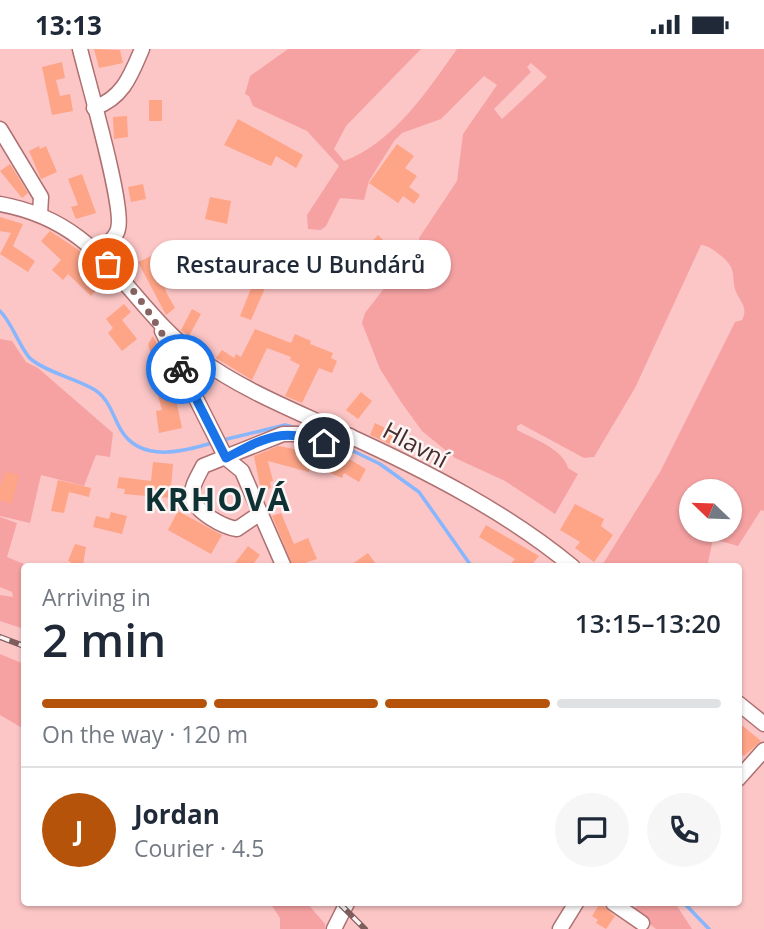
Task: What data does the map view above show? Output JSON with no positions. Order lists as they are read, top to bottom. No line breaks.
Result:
{"streets":{"street":["Hlavní"]},"districts":["KRHOVÁ"],"places":["Restaurace U Bundárů"],"north":"top left","page":{"status":"13:13","bubble":"Restaurace U Bundárů","heading":["2 min","Arriving in","13:15–13:20"],"panel":["Jordan","Courier · 4.5"],"bar":"On the way · 120 m","round":"J"}}
